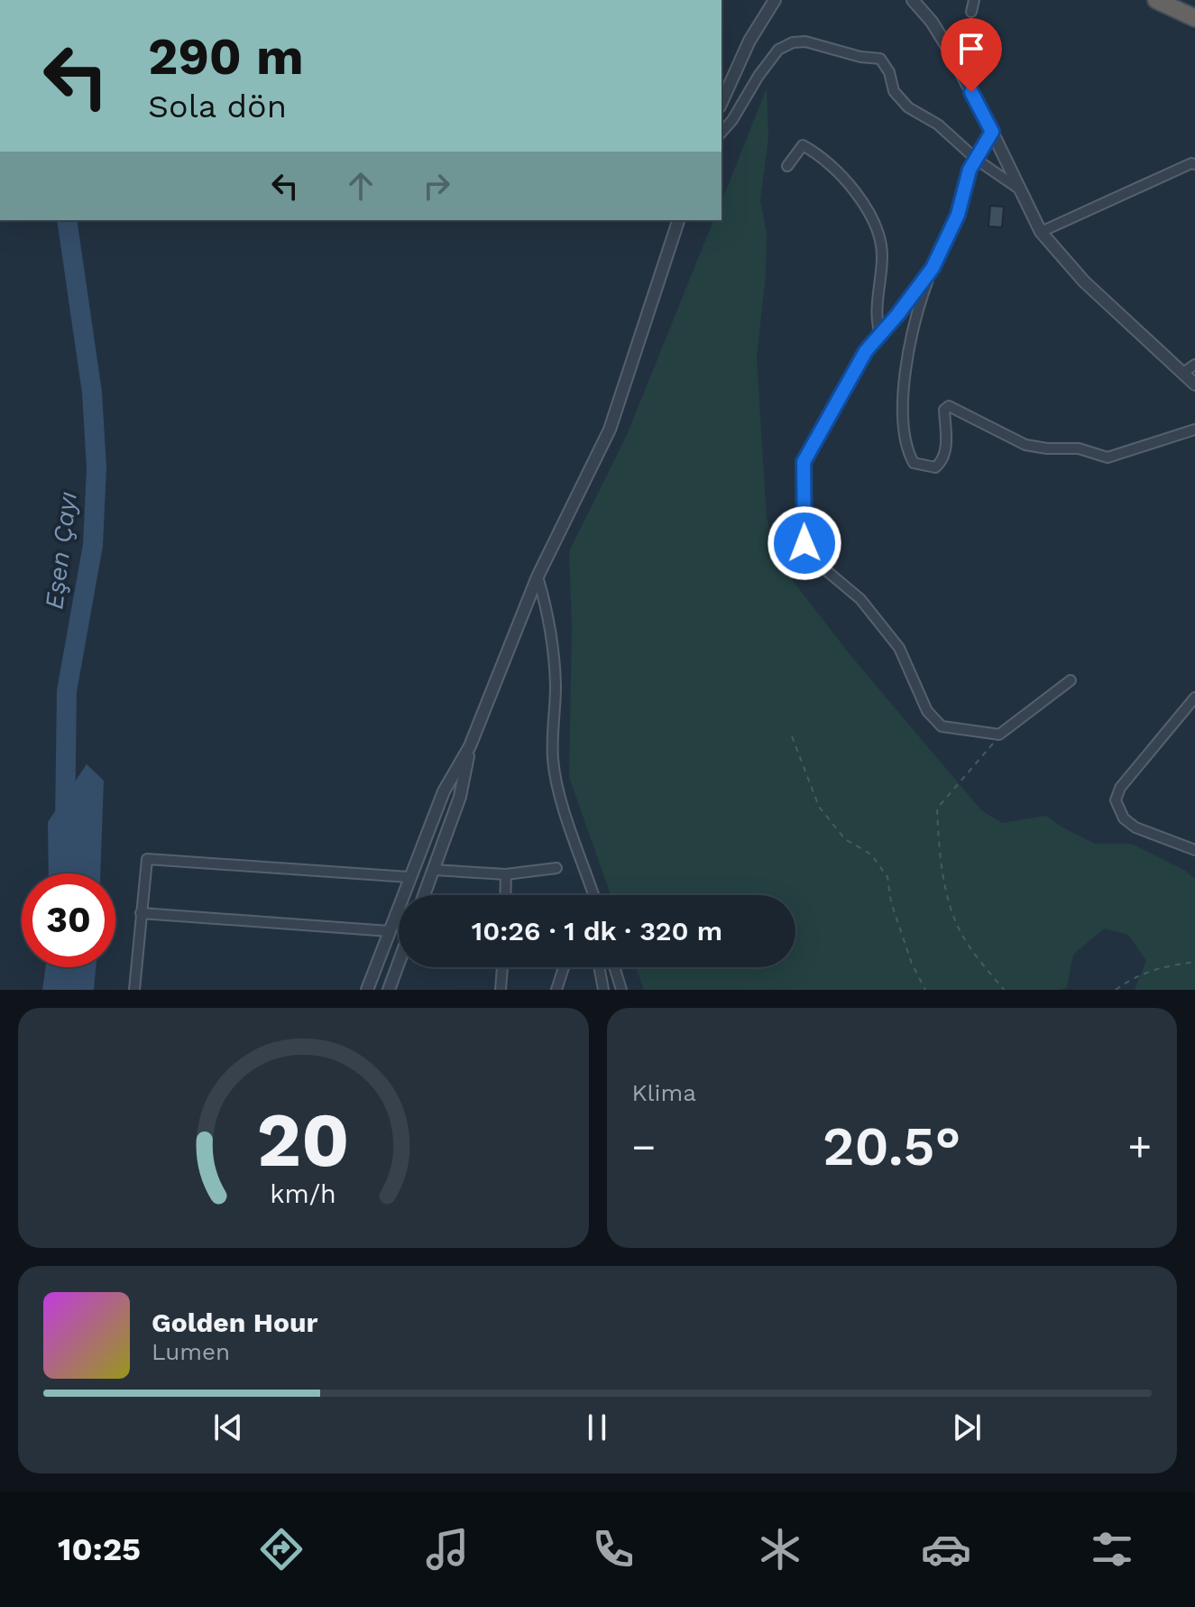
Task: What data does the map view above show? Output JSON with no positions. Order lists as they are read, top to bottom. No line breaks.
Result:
{"water":["Eşen Çayı"],"page":{"turn":["290 m","Sola dön"],"limit":"30","trip":"10:26 · 1 dk · 320 m","tile":"Klima","heat":["−","20.5°","+"],"song":["Golden Hour","Lumen"],"tabs":"10:25","gauge":["20","km/h"]}}
